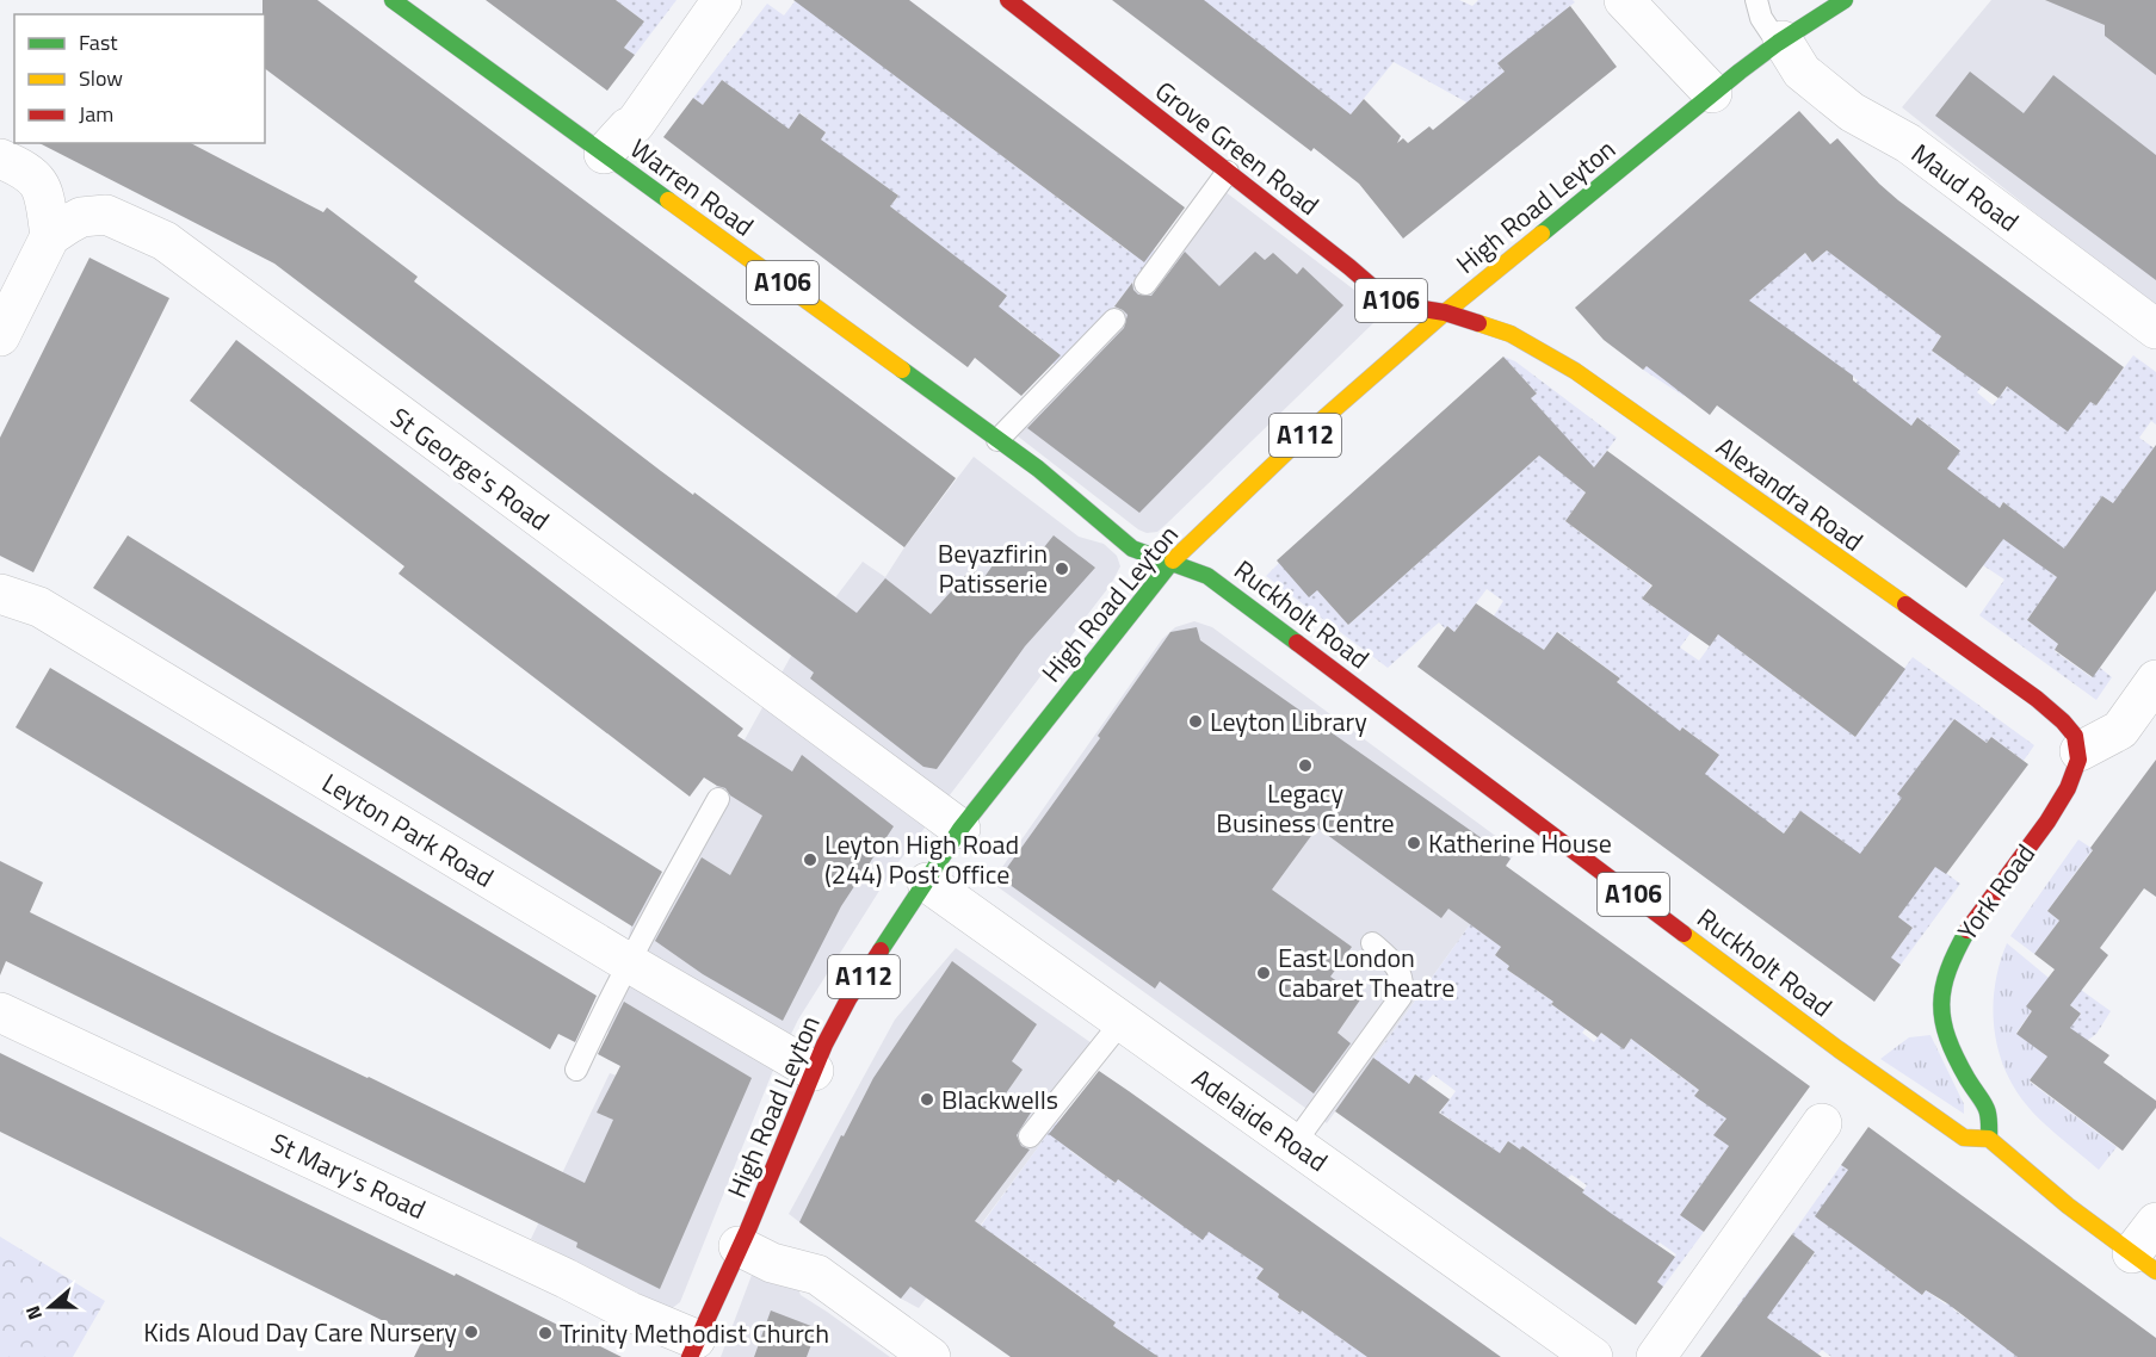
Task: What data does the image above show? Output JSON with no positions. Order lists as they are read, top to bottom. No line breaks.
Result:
{"streets":{"main road":["Grove Green Road","Warren Road","High Road Leyton","A106","A112","Alexandra Road","Ruckholt Road","York Road"],"street":["Maud Road","St George's Road","Leyton Park Road","Adelaide Road","St Mary's Road"]},"crossings":[["Grove Green Road","High Road Leyton"],["Grove Green Road","Alexandra Road"],["Warren Road","High Road Leyton"],["Warren Road","Ruckholt Road"],["Maud Road","High Road Leyton"],["High Road Leyton","St George's Road"],["High Road Leyton","Alexandra Road"],["High Road Leyton","Ruckholt Road"],["High Road Leyton","Leyton Park Road"],["High Road Leyton","Adelaide Road"],["High Road Leyton","St Mary's Road"],["Alexandra Road","York Road"],["Ruckholt Road","York Road"]],"places":["Beyazfirin Patisserie","Leyton Library","Legacy Business Centre","Katherine House","Leyton High Road (244) Post Office","East London Cabaret Theatre","Blackwells","Kids Aloud Day Care Nursery","Trinity Methodist Church"],"legend":["Fast","Slow","Jam"],"north":"left"}
